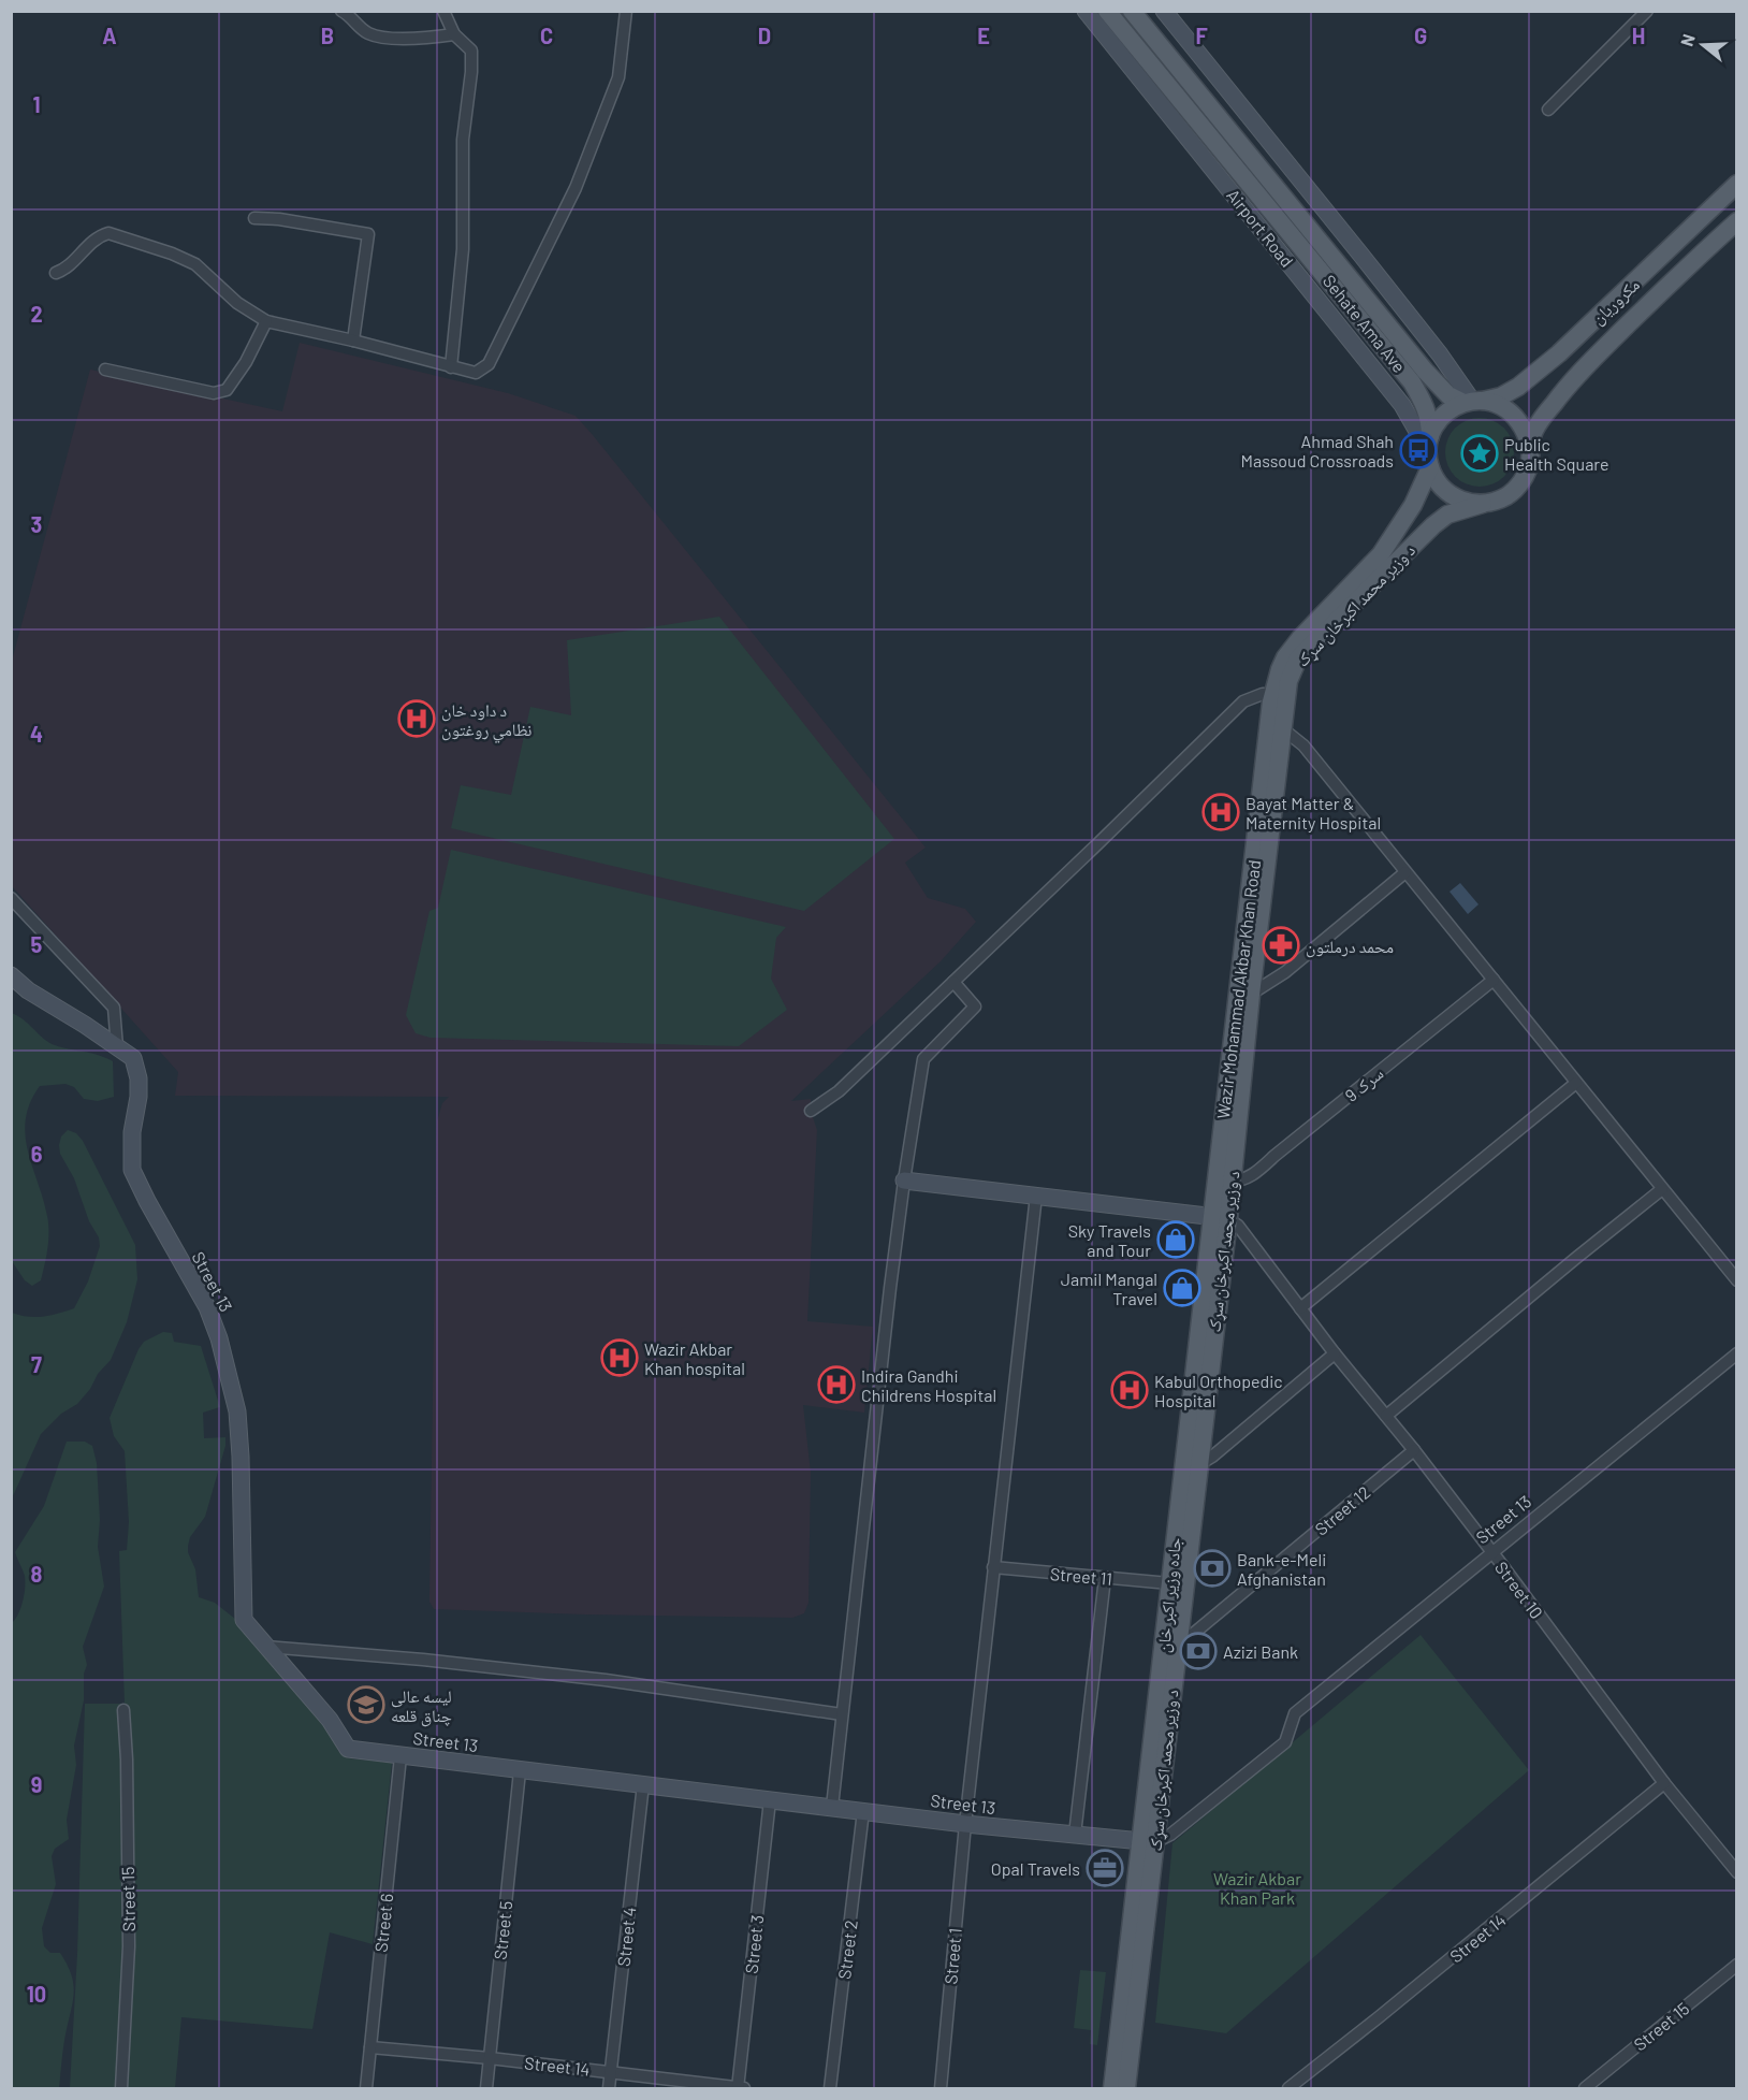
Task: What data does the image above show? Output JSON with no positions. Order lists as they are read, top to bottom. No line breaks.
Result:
{"streets":{"main road":["Airport Road","مکروریان","Sehate Ama Ave","د وزیر محمد اکبرخان سړک","Wazir Mohammad Akbar Khan Road","جاده وزیر اکبر خان"],"street":["سرک 9","Street 13","Street 12","Street 11","Street 10","Street 15","Street 6","Street 5","Street 4","Street 14","Street 3","Street 2","Street 1"]},"crossings":[["Airport Road","مکروریان"],["Airport Road","Sehate Ama Ave"],["Airport Road","د وزیر محمد اکبرخان سړک"],["Airport Road","Wazir Mohammad Akbar Khan Road"],["مکروریان","Sehate Ama Ave"],["مکروریان","د وزیر محمد اکبرخان سړک"],["مکروریان","Wazir Mohammad Akbar Khan Road"],["Sehate Ama Ave","د وزیر محمد اکبرخان سړک"],["Sehate Ama Ave","Wazir Mohammad Akbar Khan Road"],["د وزیر محمد اکبرخان سړک","Wazir Mohammad Akbar Khan Road"],["د وزیر محمد اکبرخان سړک","سرک 9"],["د وزیر محمد اکبرخان سړک","Street 13"],["د وزیر محمد اکبرخان سړک","Street 12"],["د وزیر محمد اکبرخان سړک","Street 10"],["د وزیر محمد اکبرخان سړک","جاده وزیر اکبر خان"],["Street 13","Street 10"],["Street 13","Street 6"],["Street 13","Street 5"],["Street 13","Street 4"],["Street 13","Street 3"],["Street 13","Street 2"],["Street 13","Street 1"],["Street 12","Street 10"],["Street 12","جاده وزیر اکبر خان"],["Street 11","جاده وزیر اکبر خان"],["Street 11","Street 1"],["Street 10","Street 14"],["Street 6","Street 14"],["Street 5","Street 14"],["Street 4","Street 14"],["Street 14","Street 3"]],"parks":["Wazir Akbar Khan Park"],"places":{"bus stop":["Ahmad Shah Massoud Crossroads"],"place":["Public Health Square"],"hospital":["د داود خان نظامي روغتون","Bayat Matter & Maternity Hospital","Wazir Akbar Khan hospital","Indira Gandhi Childrens Hospital","Kabul Orthopedic Hospital"],"pharmacy":["محمد درملتون"],"shop":["Sky Travels and Tour","Jamil Mangal Travel"],"bank":["Bank-e-Meli Afghanistan","Azizi Bank"],"school or university":["لیسه عالی چناق قلعه"],"office":["Opal Travels"]},"north":"left","grid":{"columns":["A","B","C","D","E","F","G","H"],"rows":["1","2","3","4","5","6","7","8","9","10"]}}
